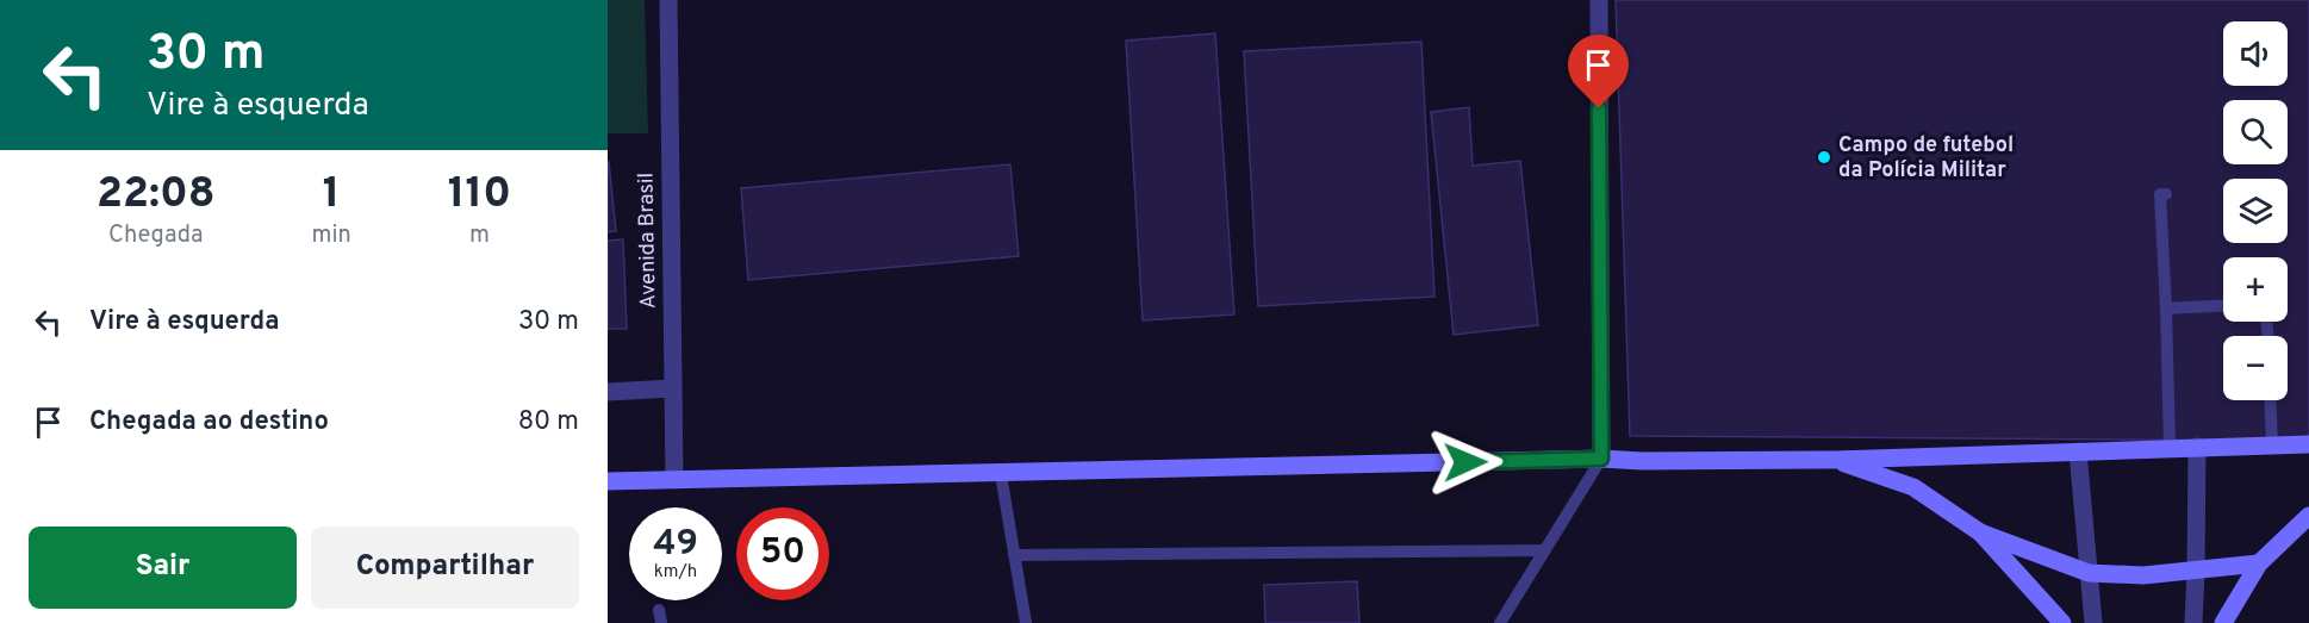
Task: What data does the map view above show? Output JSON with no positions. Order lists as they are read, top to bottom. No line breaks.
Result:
{"streets":{"street":["Avenida Brasil"]},"places":["Campo de futebol da Polícia Militar"],"page":{"turn":["30 m","Vire à esquerda"],"map_buttons":["+","−"],"eta":["22:08","Chegada","1","min","110","m"],"list":[{"name":"Vire à esquerda","value":"30 m"},{"name":"Chegada ao destino","value":"80 m"}],"speed":"49 km/h","limit":"50","buttons":["Sair","Compartilhar"]}}
